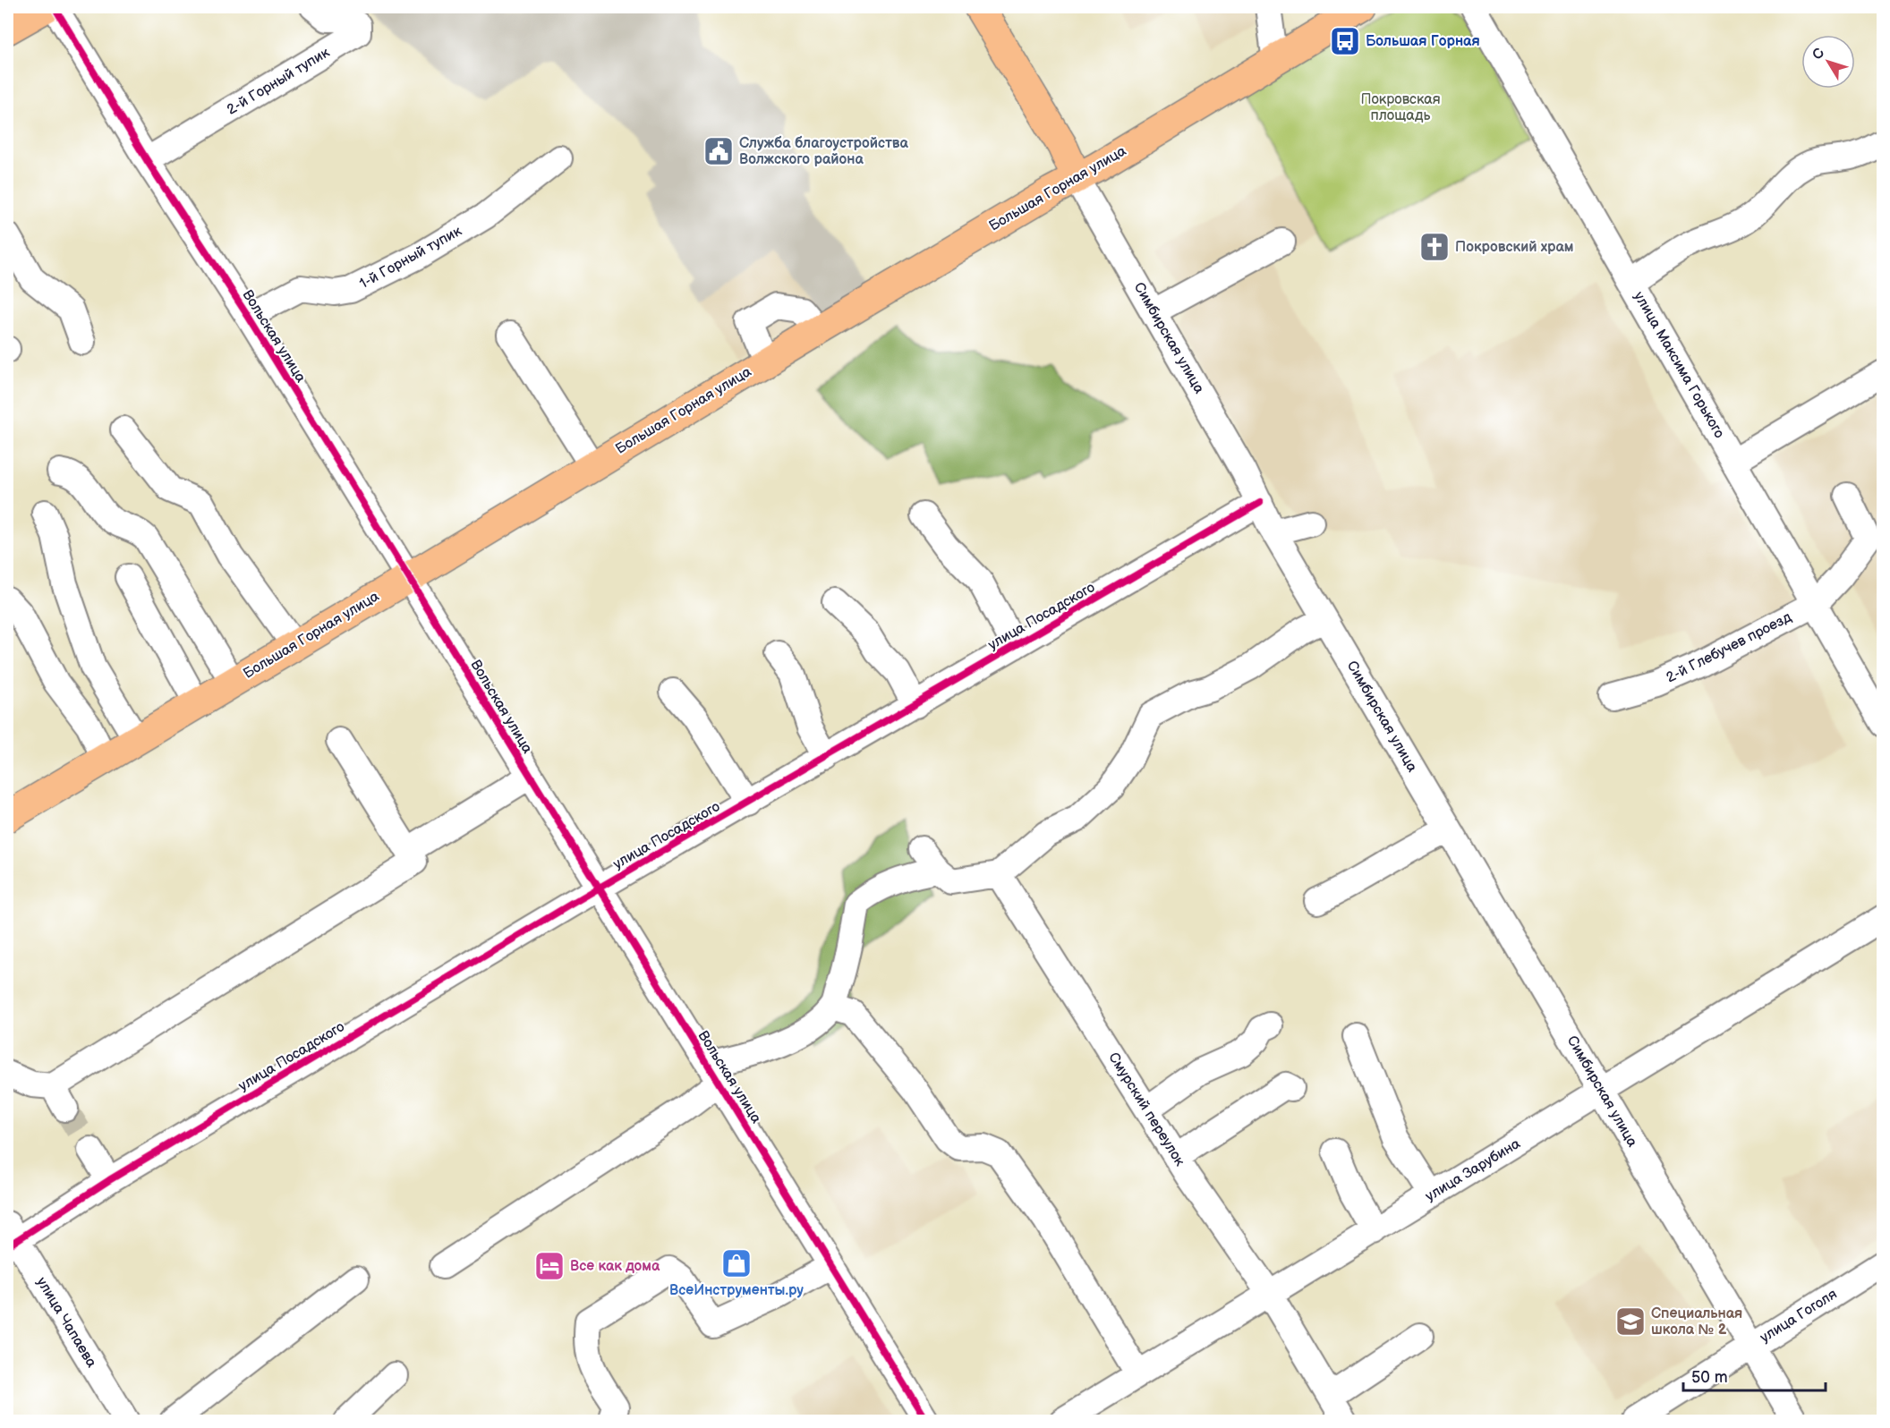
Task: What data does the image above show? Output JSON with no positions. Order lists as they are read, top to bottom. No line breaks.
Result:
{"streets":{"main road":["Большая Горная улица","Симбирская улица"],"street":["2-й Горный тупик","1-й Горный тупик","Вольская улица","улица Максима Горького","улица Посадского","2-й Глебучев проезд","Смурский переулок","улица Зарубина","улица Гоголя","улица Чапаева"]},"crossings":[["2-й Горный тупик","Вольская улица"],["Большая Горная улица","Вольская улица"],["Большая Горная улица","Симбирская улица"],["1-й Горный тупик","Вольская улица"],["Вольская улица","улица Посадского"],["Симбирская улица","улица Посадского"],["Симбирская улица","улица Зарубина"],["Симбирская улица","улица Гоголя"],["улица Максима Горького","2-й Глебучев проезд"],["улица Посадского","улица Чапаева"],["Смурский переулок","улица Зарубина"]],"parks":["Покровская площадь"],"places":{"bus stop":["Большая Горная"],"public building":["Служба благоустройства Волжского района"],"church":["Покровский храм"],"shop":["ВсеИнструменты.ру"],"hotel":["Все как дома"],"school or university":["Специальная школа № 2"]},"scale_bar":"50 m","north":"top left"}
